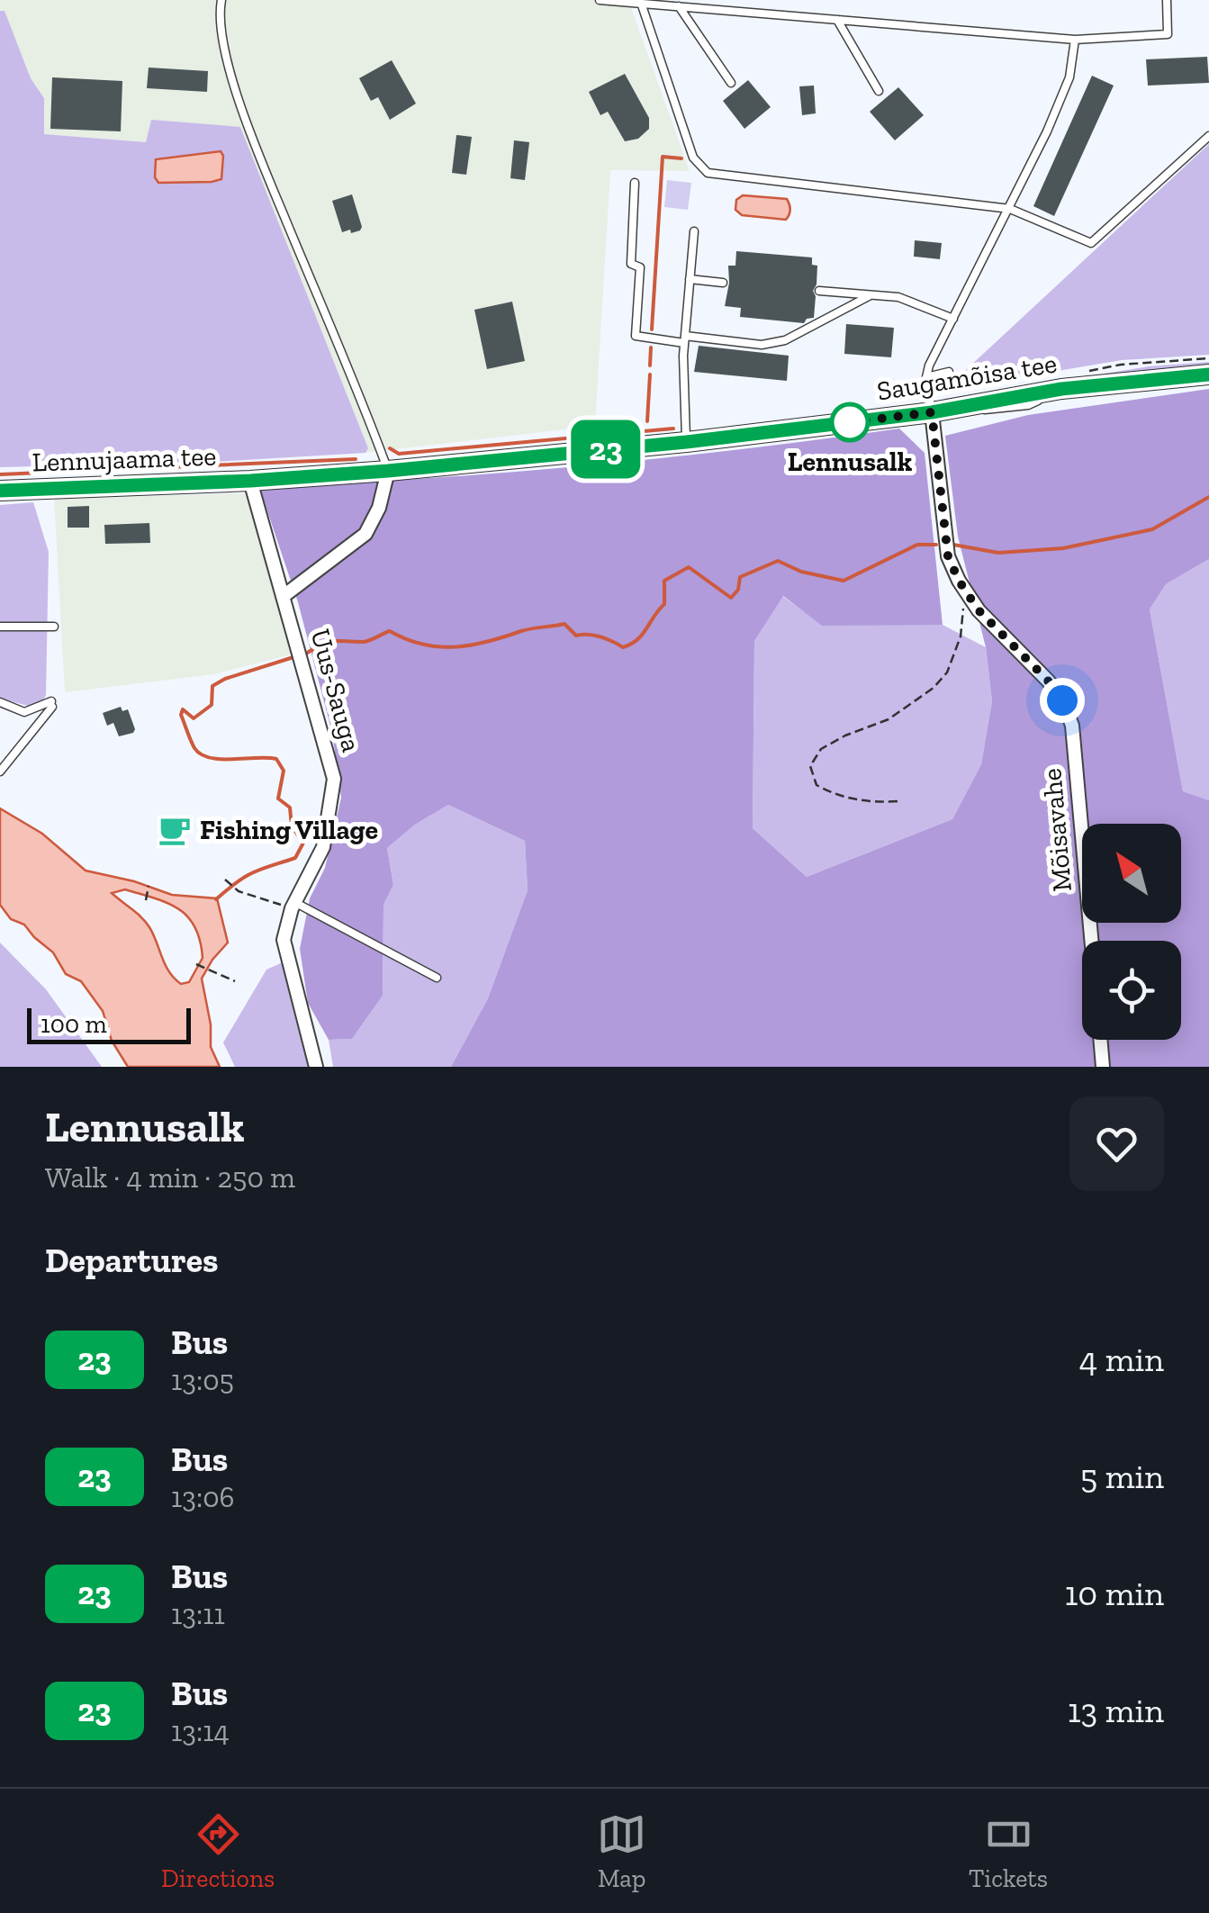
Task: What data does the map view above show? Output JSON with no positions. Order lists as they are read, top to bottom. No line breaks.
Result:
{"streets":{"street":["Saugamõisa tee","Lennujaama tee","Uus-Sauga","Mõisavahe"]},"crossings":[["Saugamõisa tee","Lennujaama tee"],["Saugamõisa tee","Uus-Sauga"],["Saugamõisa tee","Mõisavahe"],["Lennujaama tee","Uus-Sauga"]],"places":{"other":["Lennusalk"],"cafe":["Fishing Village"]},"lines":["bus line 23"],"scale_bar":"100 m","north":"top left","page":{"on_map":"23","scale":"100 m","heading":[["Lennusalk","Walk · 4 min · 250 m"],"Departures"],"list":[{"mark":"23","name":"Bus","note":"13:05","value":"4 min"},{"mark":"23","name":"Bus","note":"13:06","value":"5 min"},{"mark":"23","name":"Bus","note":"13:11","value":"10 min"},{"mark":"23","name":"Bus","note":"13:14","value":"13 min"}],"tabs":["Directions","Map","Tickets"]}}
